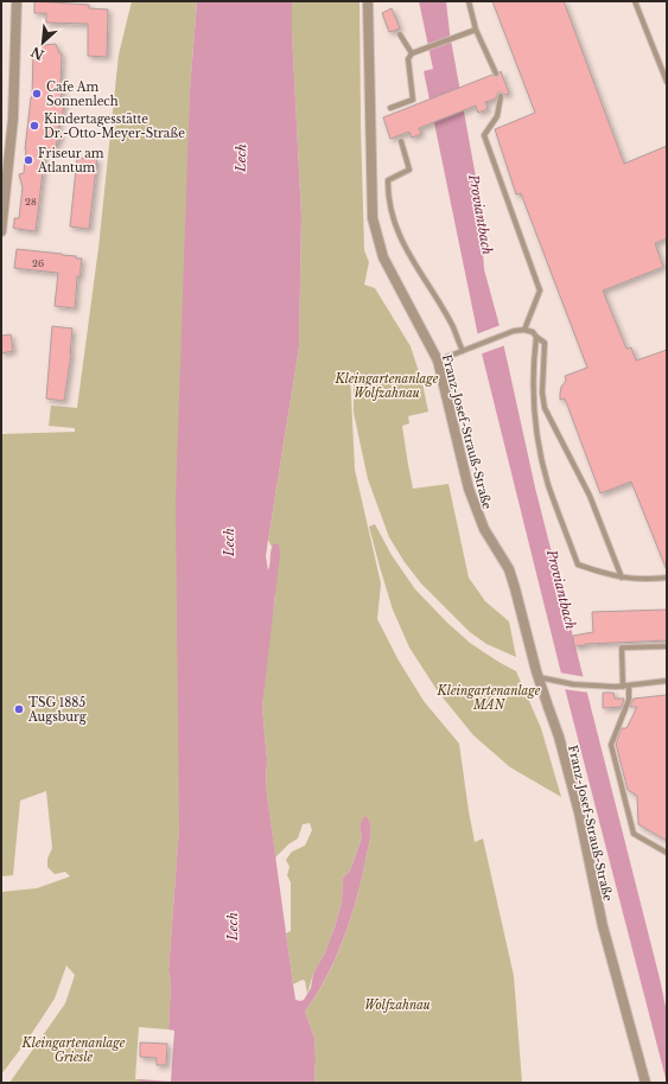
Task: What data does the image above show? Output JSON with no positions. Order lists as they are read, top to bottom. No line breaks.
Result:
{"streets":{"street":["Franz-Josef-Strauß-Straße"]},"water":["Lech","Proviantbach"],"parks":["Kleingartenanlage Wolfzahnau","Kleingartenanlage MAN","Wolfzahnau","Kleingartenanlage Griesle"],"places":["Cafe Am Sonnenlech","Kindertagesstätte Dr.-Otto-Meyer-Straße","Friseur am Atlantum","TSG 1885 Augsburg"],"house_numbers":["28","26"],"north":"bottom left"}
